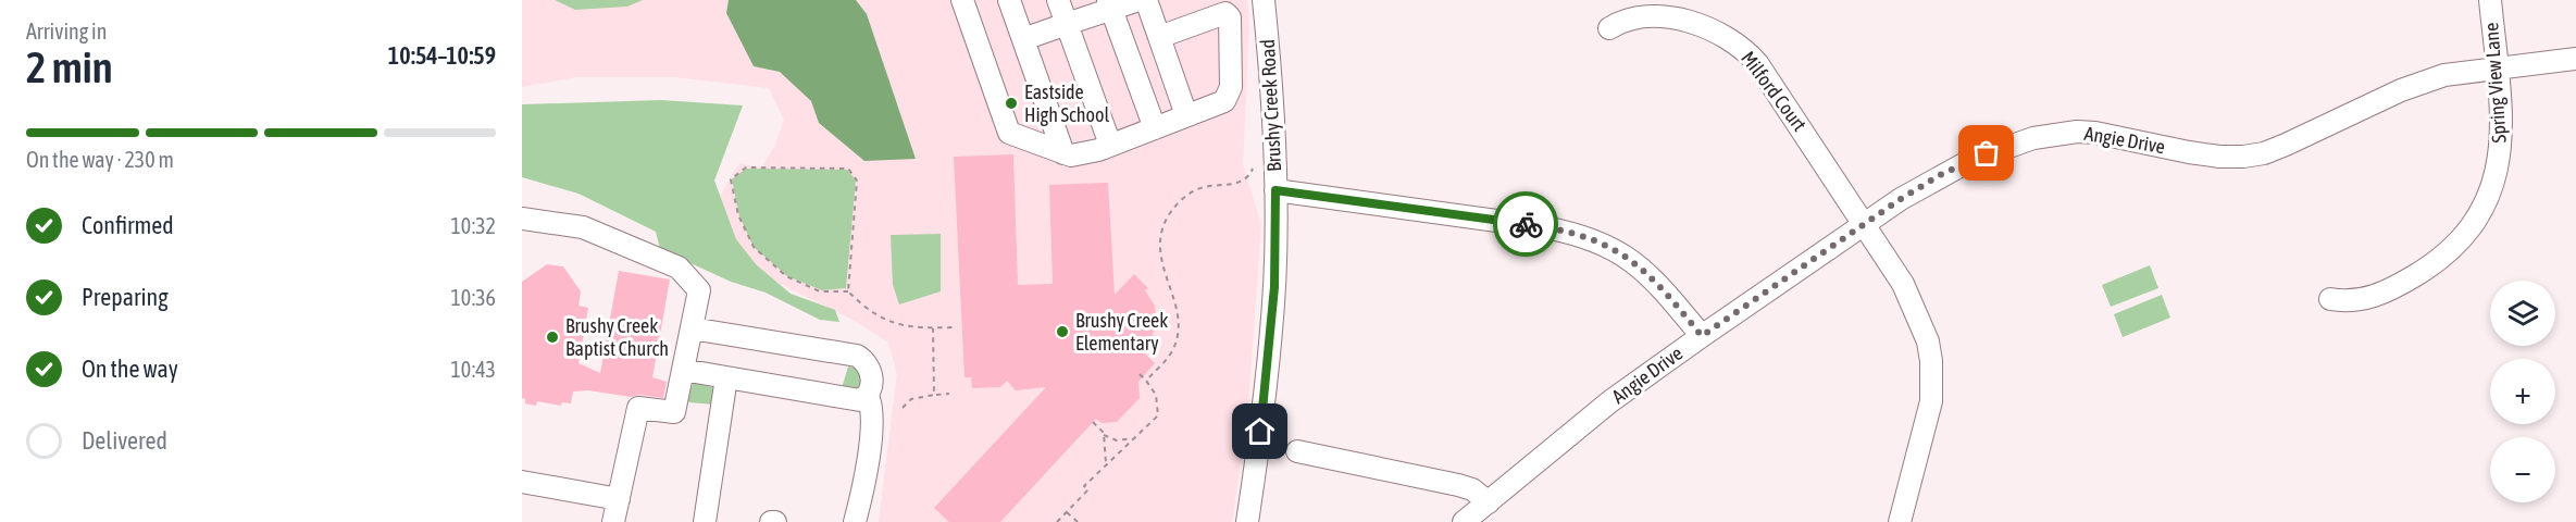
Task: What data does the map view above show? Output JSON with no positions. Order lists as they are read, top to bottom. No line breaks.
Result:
{"streets":{"street":["Spring View Lane","Milford Court","Brushy Creek Road","Angie Drive"]},"crossings":[["Spring View Lane","Angie Drive"],["Milford Court","Angie Drive"]],"places":["Eastside High School","Brushy Creek Elementary","Brushy Creek Baptist Church"],"page":{"heading":["2 min","Arriving in","10:54–10:59"],"bar":"On the way · 230 m","list":[["Confirmed","10:32"],["Preparing","10:36"],["On the way","10:43"],"Delivered"],"map_buttons":["+","−"]}}
